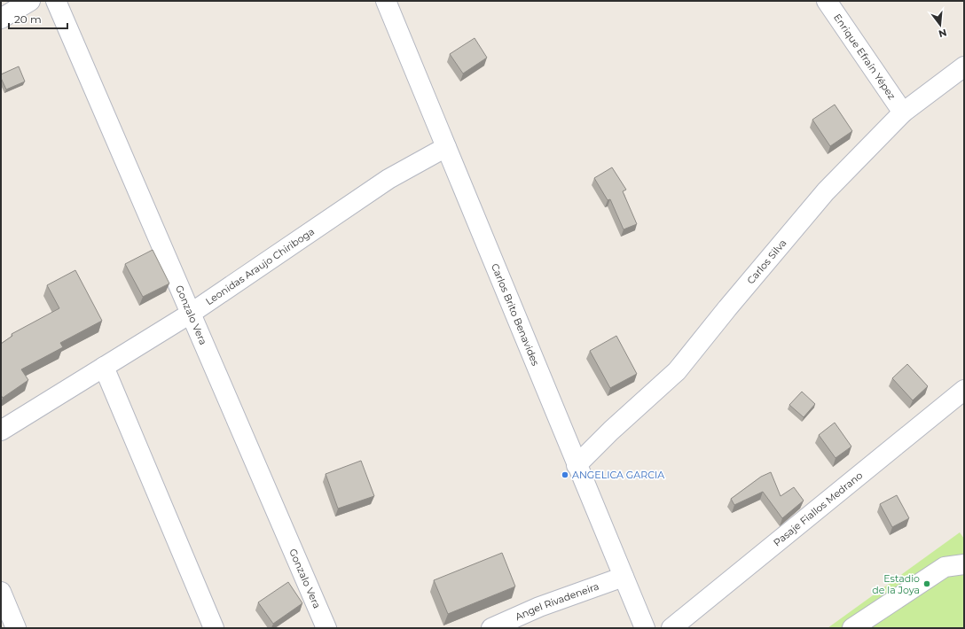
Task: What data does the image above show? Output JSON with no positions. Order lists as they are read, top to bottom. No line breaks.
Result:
{"streets":{"street":["Enrique Efraín Yépez","Carlos Silva","Leonidas Araujo Chiriboga","Gonzalo Vera","Carlos Brito Benavides","Pasaje Fiallos Medrano","Angel Rivadeneira"]},"crossings":[["Enrique Efraín Yépez","Carlos Silva"],["Carlos Silva","Carlos Brito Benavides"],["Leonidas Araujo Chiriboga","Gonzalo Vera"],["Leonidas Araujo Chiriboga","Carlos Brito Benavides"],["Carlos Brito Benavides","Angel Rivadeneira"]],"places":["ANGELICA GARCIA","Estadio de la Joya"],"scale_bar":"20 m","north":"bottom"}
